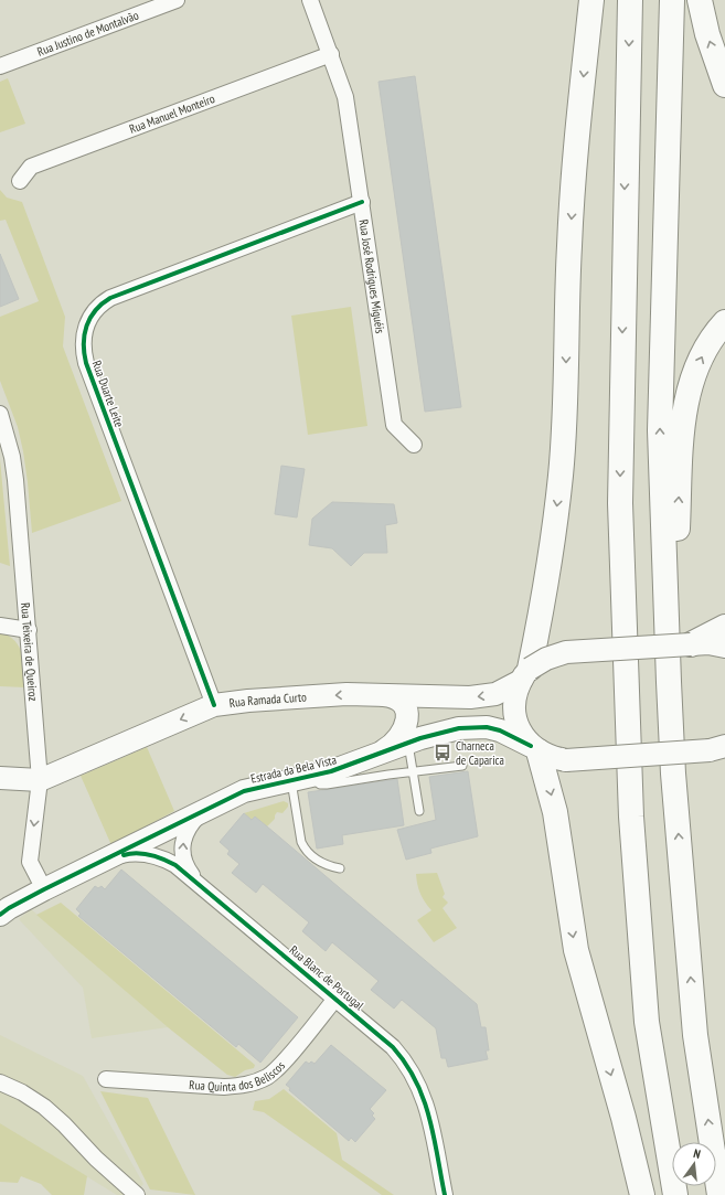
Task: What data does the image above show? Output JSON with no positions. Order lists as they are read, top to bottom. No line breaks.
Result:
{"streets":{"street":["Rua Justino de Montalvão","Rua Manuel Monteiro","Rua José Rodrigues Miguéis","Rua Duarte Leite","Rua Teixeira de Queiroz","Rua Ramada Curto","Estrada da Bela Vista","Rua Blanc de Portugal","Rua Quinta dos Beliscos"]},"crossings":[["Rua Manuel Monteiro","Rua José Rodrigues Miguéis"],["Rua José Rodrigues Miguéis","Rua Duarte Leite"],["Rua Duarte Leite","Rua Ramada Curto"],["Rua Teixeira de Queiroz","Rua Ramada Curto"],["Rua Teixeira de Queiroz","Estrada da Bela Vista"],["Estrada da Bela Vista","Rua Blanc de Portugal"],["Rua Blanc de Portugal","Rua Quinta dos Beliscos"]],"one_way":["Rua Ramada Curto"],"places":{"bus stop":["Charneca de Caparica"]},"north":"top"}
